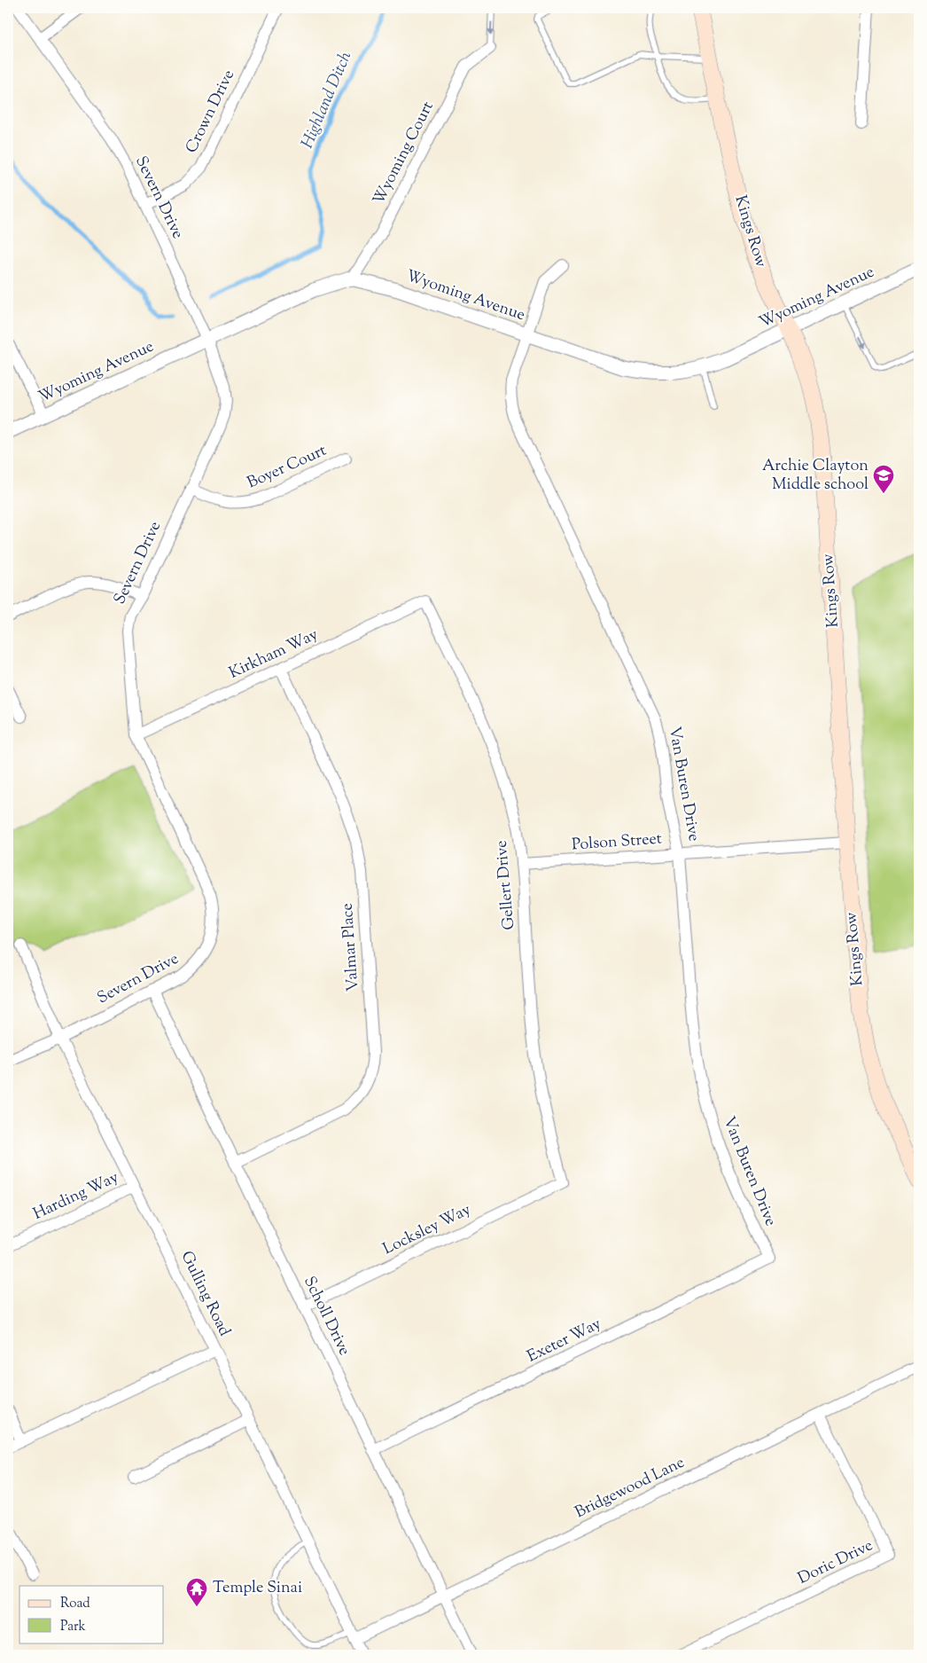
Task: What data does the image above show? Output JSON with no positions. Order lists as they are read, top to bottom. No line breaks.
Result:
{"streets":{"main road":["Kings Row"],"street":["Crown Drive","Wyoming Court","Severn Drive","Wyoming Avenue","Boyer Court","Kirkham Way","Van Buren Drive","Polson Street","Gellert Drive","Valmar Place","Harding Way","Locksley Way","Gulling Road","Scholl Drive","Exeter Way","Bridgewood Lane","Doric Drive"]},"crossings":[["Crown Drive","Severn Drive"],["Wyoming Court","Wyoming Avenue"],["Severn Drive","Wyoming Avenue"],["Severn Drive","Boyer Court"],["Severn Drive","Kirkham Way"],["Severn Drive","Gulling Road"],["Severn Drive","Scholl Drive"],["Kings Row","Wyoming Avenue"],["Kings Row","Polson Street"],["Wyoming Avenue","Van Buren Drive"],["Kirkham Way","Gellert Drive"],["Kirkham Way","Valmar Place"],["Van Buren Drive","Polson Street"],["Van Buren Drive","Exeter Way"],["Polson Street","Gellert Drive"],["Gellert Drive","Locksley Way"],["Valmar Place","Scholl Drive"],["Harding Way","Gulling Road"],["Locksley Way","Scholl Drive"],["Gulling Road","Bridgewood Lane"],["Scholl Drive","Exeter Way"],["Scholl Drive","Bridgewood Lane"],["Bridgewood Lane","Doric Drive"]],"water":["Highland Ditch"],"places":{"school or university":["Archie Clayton Middle school"],"temple":["Temple Sinai"]},"legend":["Road","Park"]}
